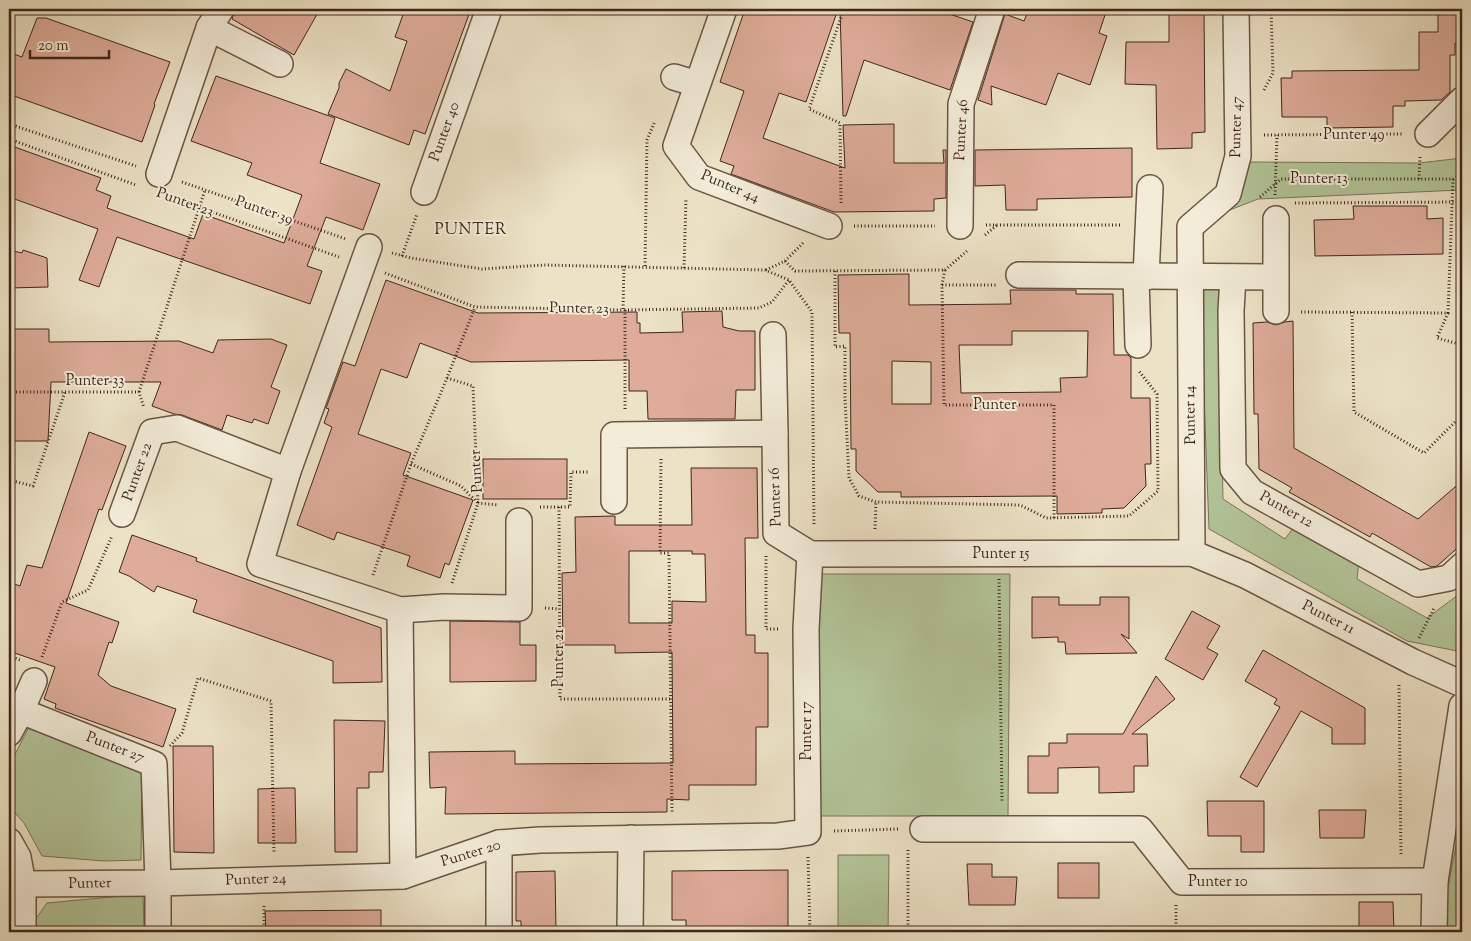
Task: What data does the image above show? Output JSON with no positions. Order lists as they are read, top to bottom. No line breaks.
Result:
{"streets":{"street":["Punter 47","Punter 46","Punter 40","Punter 44","Punter","Punter 14","Punter 22","Punter 16","Punter 12","Punter 15","Punter 11","Punter 17","Punter 27","Punter 20","Punter 24","Punter 10"],"path":["Punter 49","Punter 13","Punter 23","Punter 39","Punter 33","Punter 21"]},"crossings":[["Punter 47","Punter 14"],["Punter 23","Punter 39"],["Punter 33","Punter 22"],["Punter","Punter 27"],["Punter","Punter 24"],["Punter 14","Punter 15"],["Punter 14","Punter 11"],["Punter 16","Punter 15"],["Punter 16","Punter 17"],["Punter 15","Punter 11"],["Punter 15","Punter 17"],["Punter 17","Punter 20"],["Punter 27","Punter 24"],["Punter 20","Punter 24"]],"districts":["PUNTER"],"scale_bar":"20 m"}
